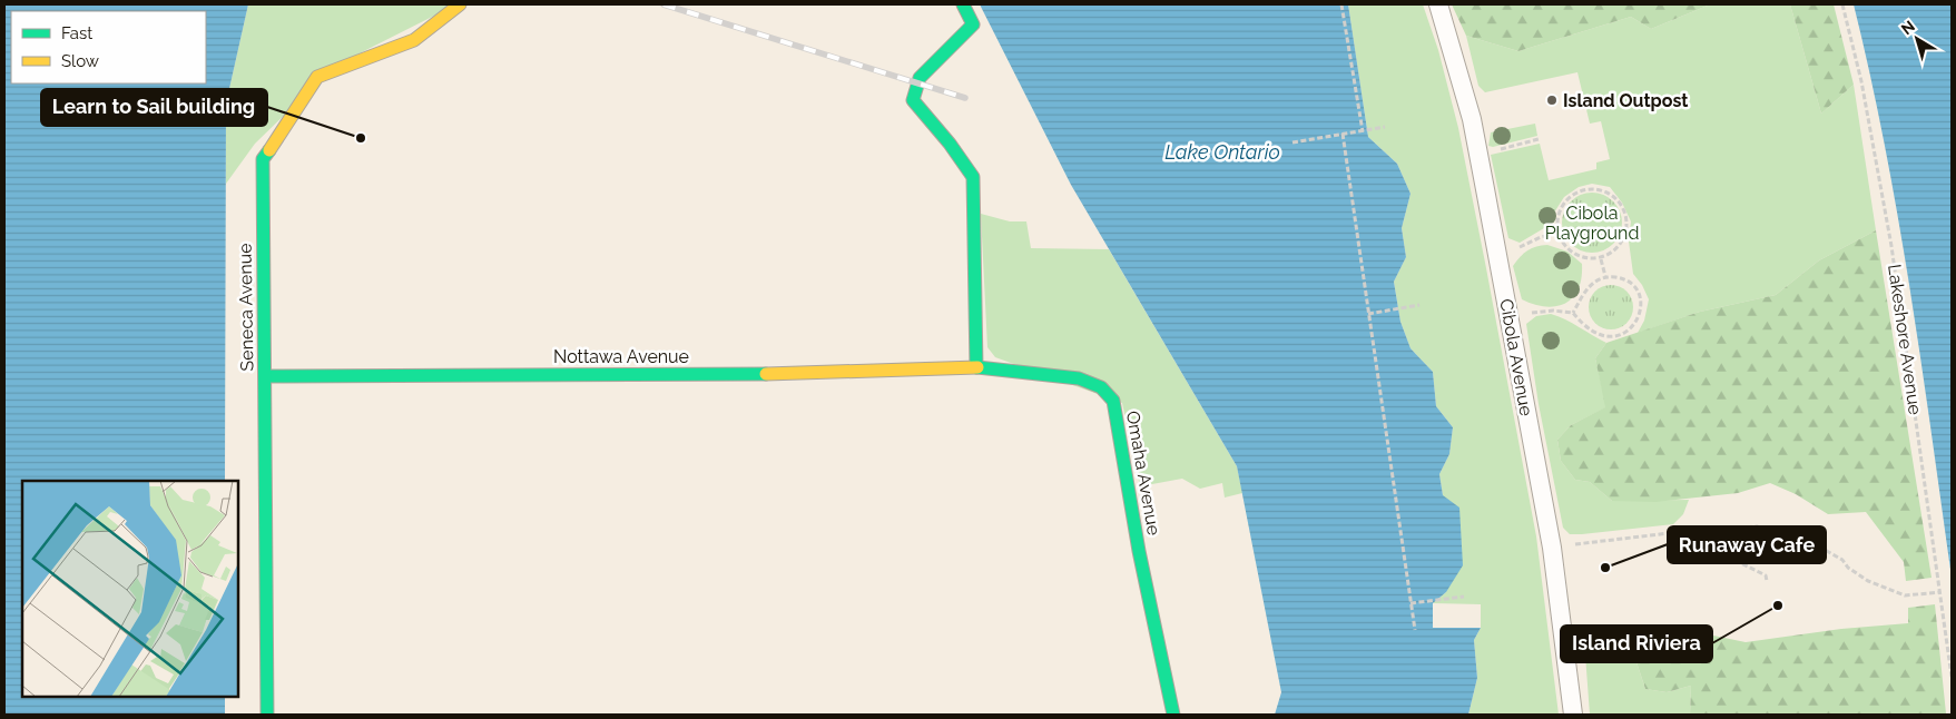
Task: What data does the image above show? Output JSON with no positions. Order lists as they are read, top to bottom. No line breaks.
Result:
{"streets":{"street":["Seneca Avenue","Nottawa Avenue","Omaha Avenue"],"lane":["Cibola Avenue"],"path":["Lakeshore Avenue"]},"crossings":[["Seneca Avenue","Nottawa Avenue"],["Nottawa Avenue","Omaha Avenue"]],"water":["Lake Ontario"],"parks":["Cibola Playground"],"places":["Island Outpost","Learn to Sail building","Runaway Cafe","Island Riviera"],"legend":["Fast","Slow"],"north":"top left"}
